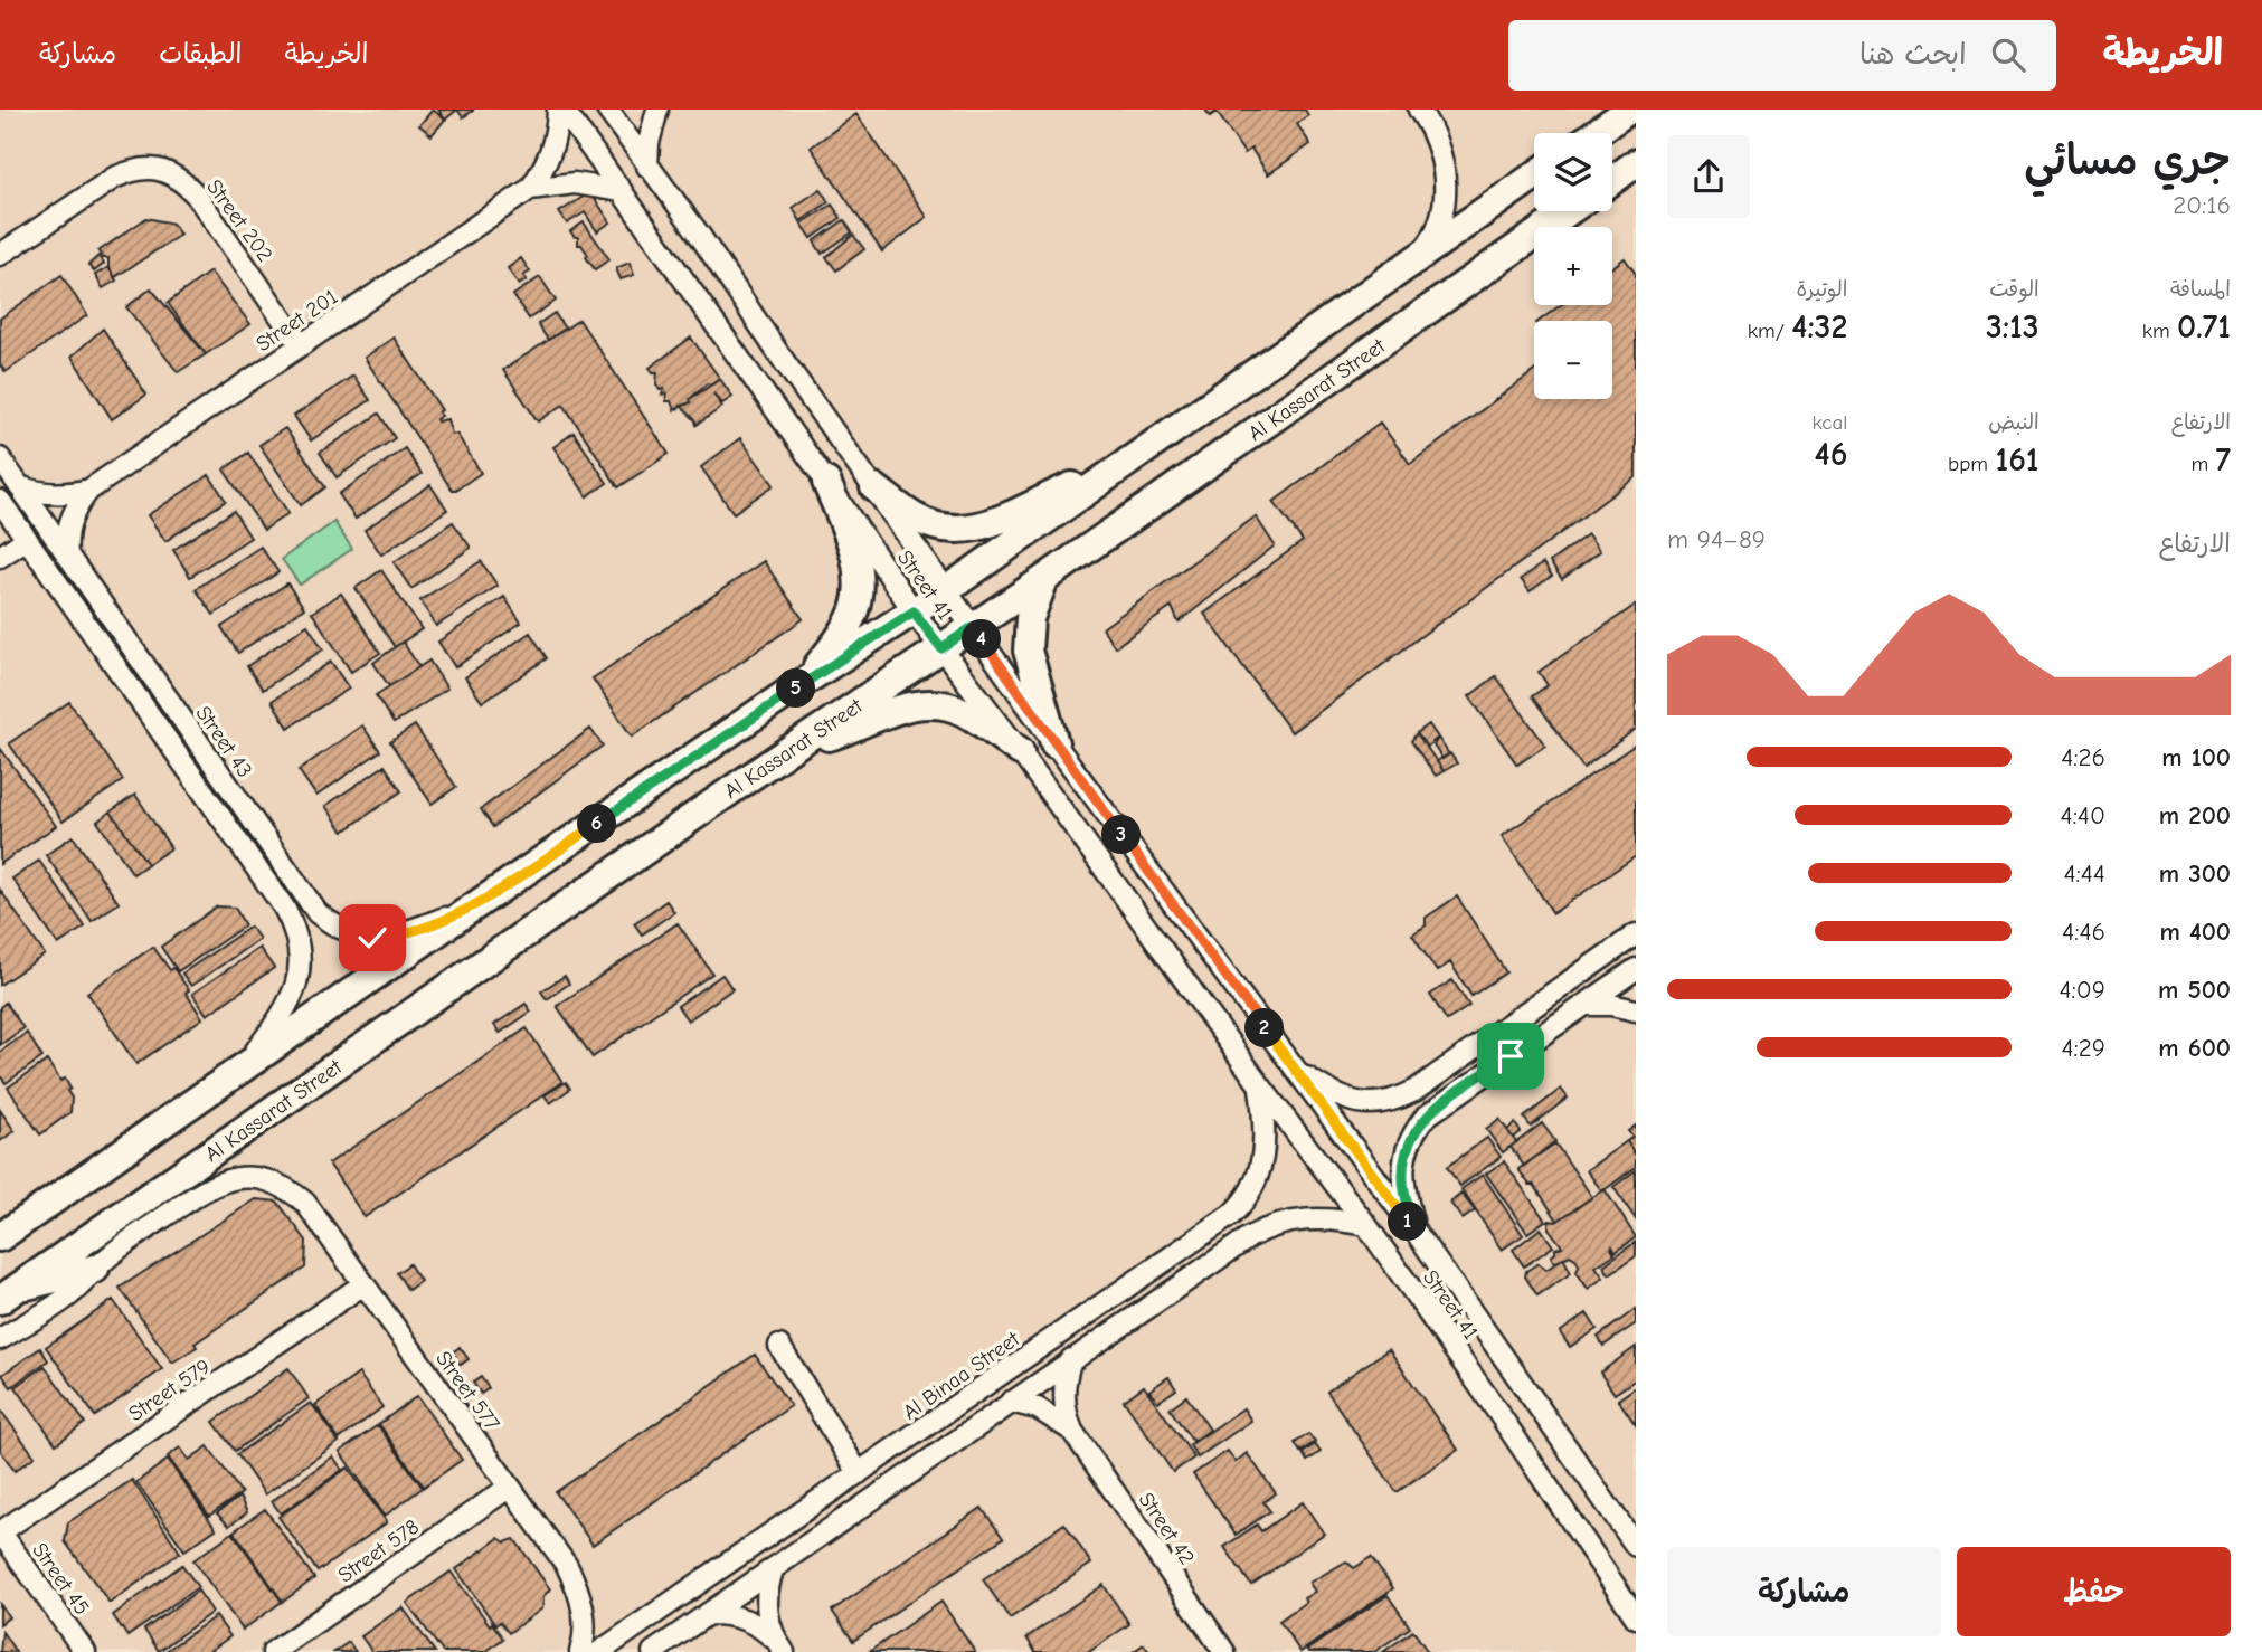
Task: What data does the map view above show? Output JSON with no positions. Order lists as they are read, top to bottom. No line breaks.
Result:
{"streets":{"street":["Street 202","Street 201","Al Kassarat Street","Street 41","Street 43","Al Binaa Street","Street 579","Street 577","Street 42","Street 578","Street 45"]},"crossings":[["Street 202","Street 201"],["Street 201","Street 41"],["Street 201","Street 43"],["Al Kassarat Street","Street 41"],["Al Kassarat Street","Street 577"],["Street 41","Al Binaa Street"],["Street 579","Street 577"],["Street 579","Street 45"],["Street 577","Street 578"]],"page":{"header":"الخريطة","search":"ابحث هنا","nav":["الخريطة","الطبقات","مشاركة"],"heading":["جري مسائي","20:16"],"map_buttons":["+","−"],"stats":[["المسافة","0.71 km"],["الوقت","3:13"],["الوتيرة","4:32 /km"],["الارتفاع","7 m"],["النبض","161 bpm"],["kcal","46"]],"chart":["الارتفاع","89–94 m"],"pins":["4","5","6","3","2","1"],"list":[{"name":"100 m","note":"4:26"},{"name":"200 m","note":"4:40"},{"name":"300 m","note":"4:44"},{"name":"400 m","note":"4:46"},{"name":"500 m","note":"4:09"},{"name":"600 m","note":"4:29"}],"buttons":["حفظ","مشاركة"]}}
